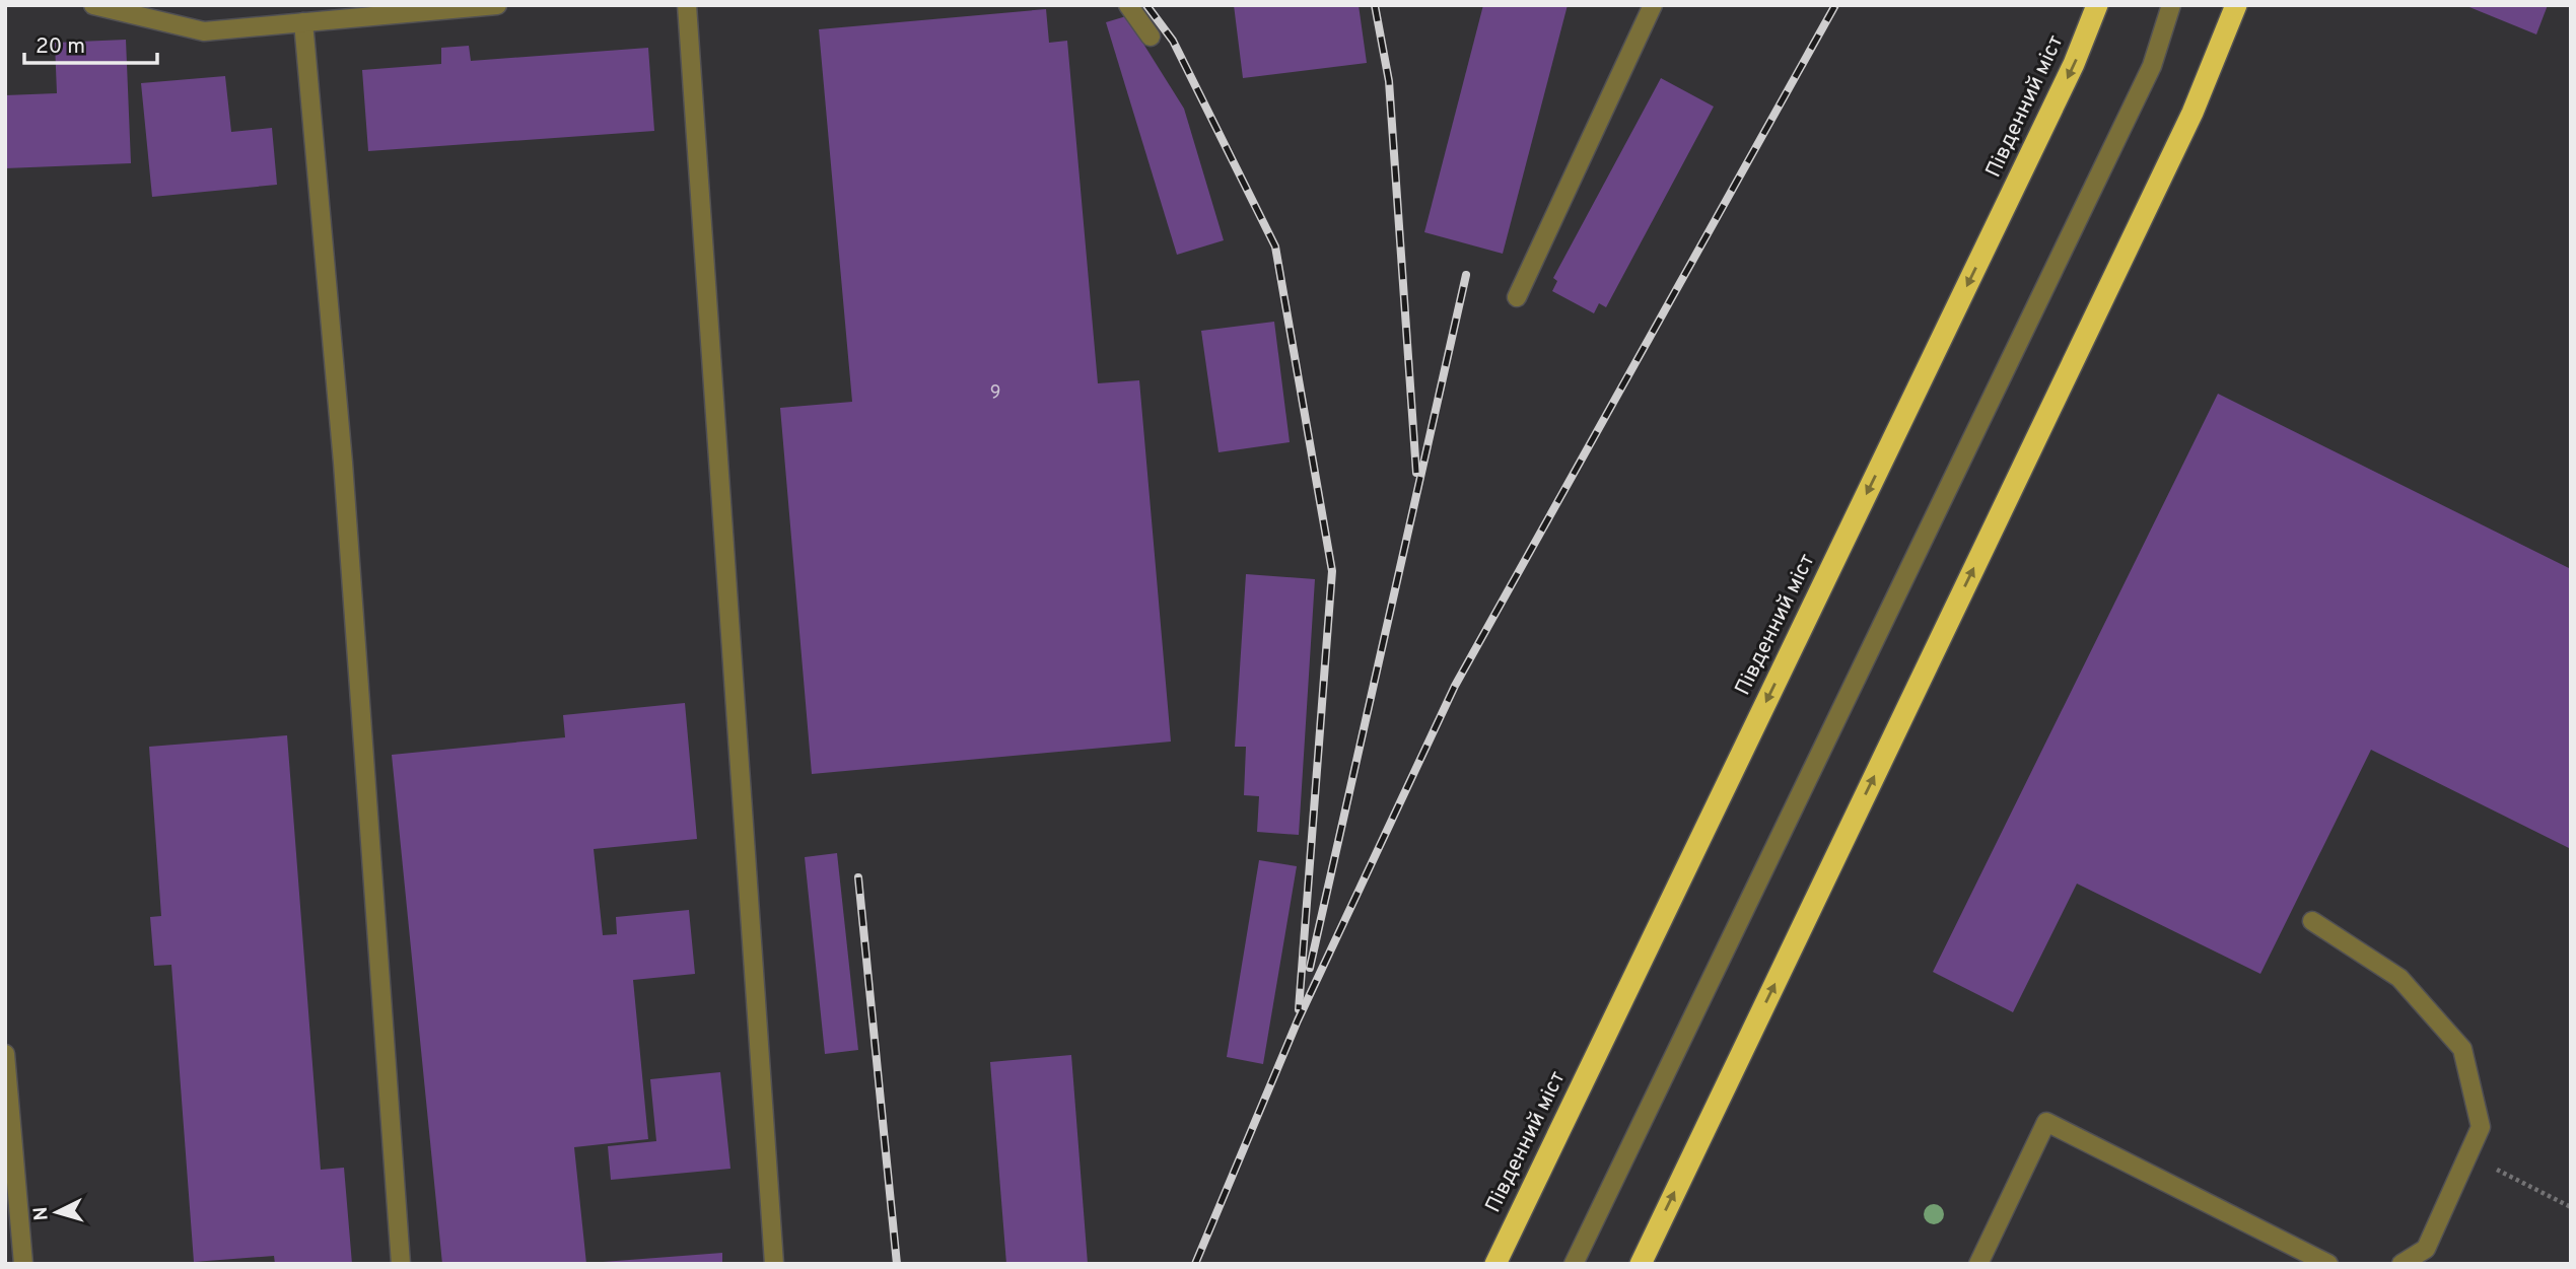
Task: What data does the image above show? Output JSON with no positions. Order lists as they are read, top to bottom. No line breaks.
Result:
{"streets":{"highway":["Південний міст"]},"house_numbers":["9"],"scale_bar":"20 m","north":"left"}
